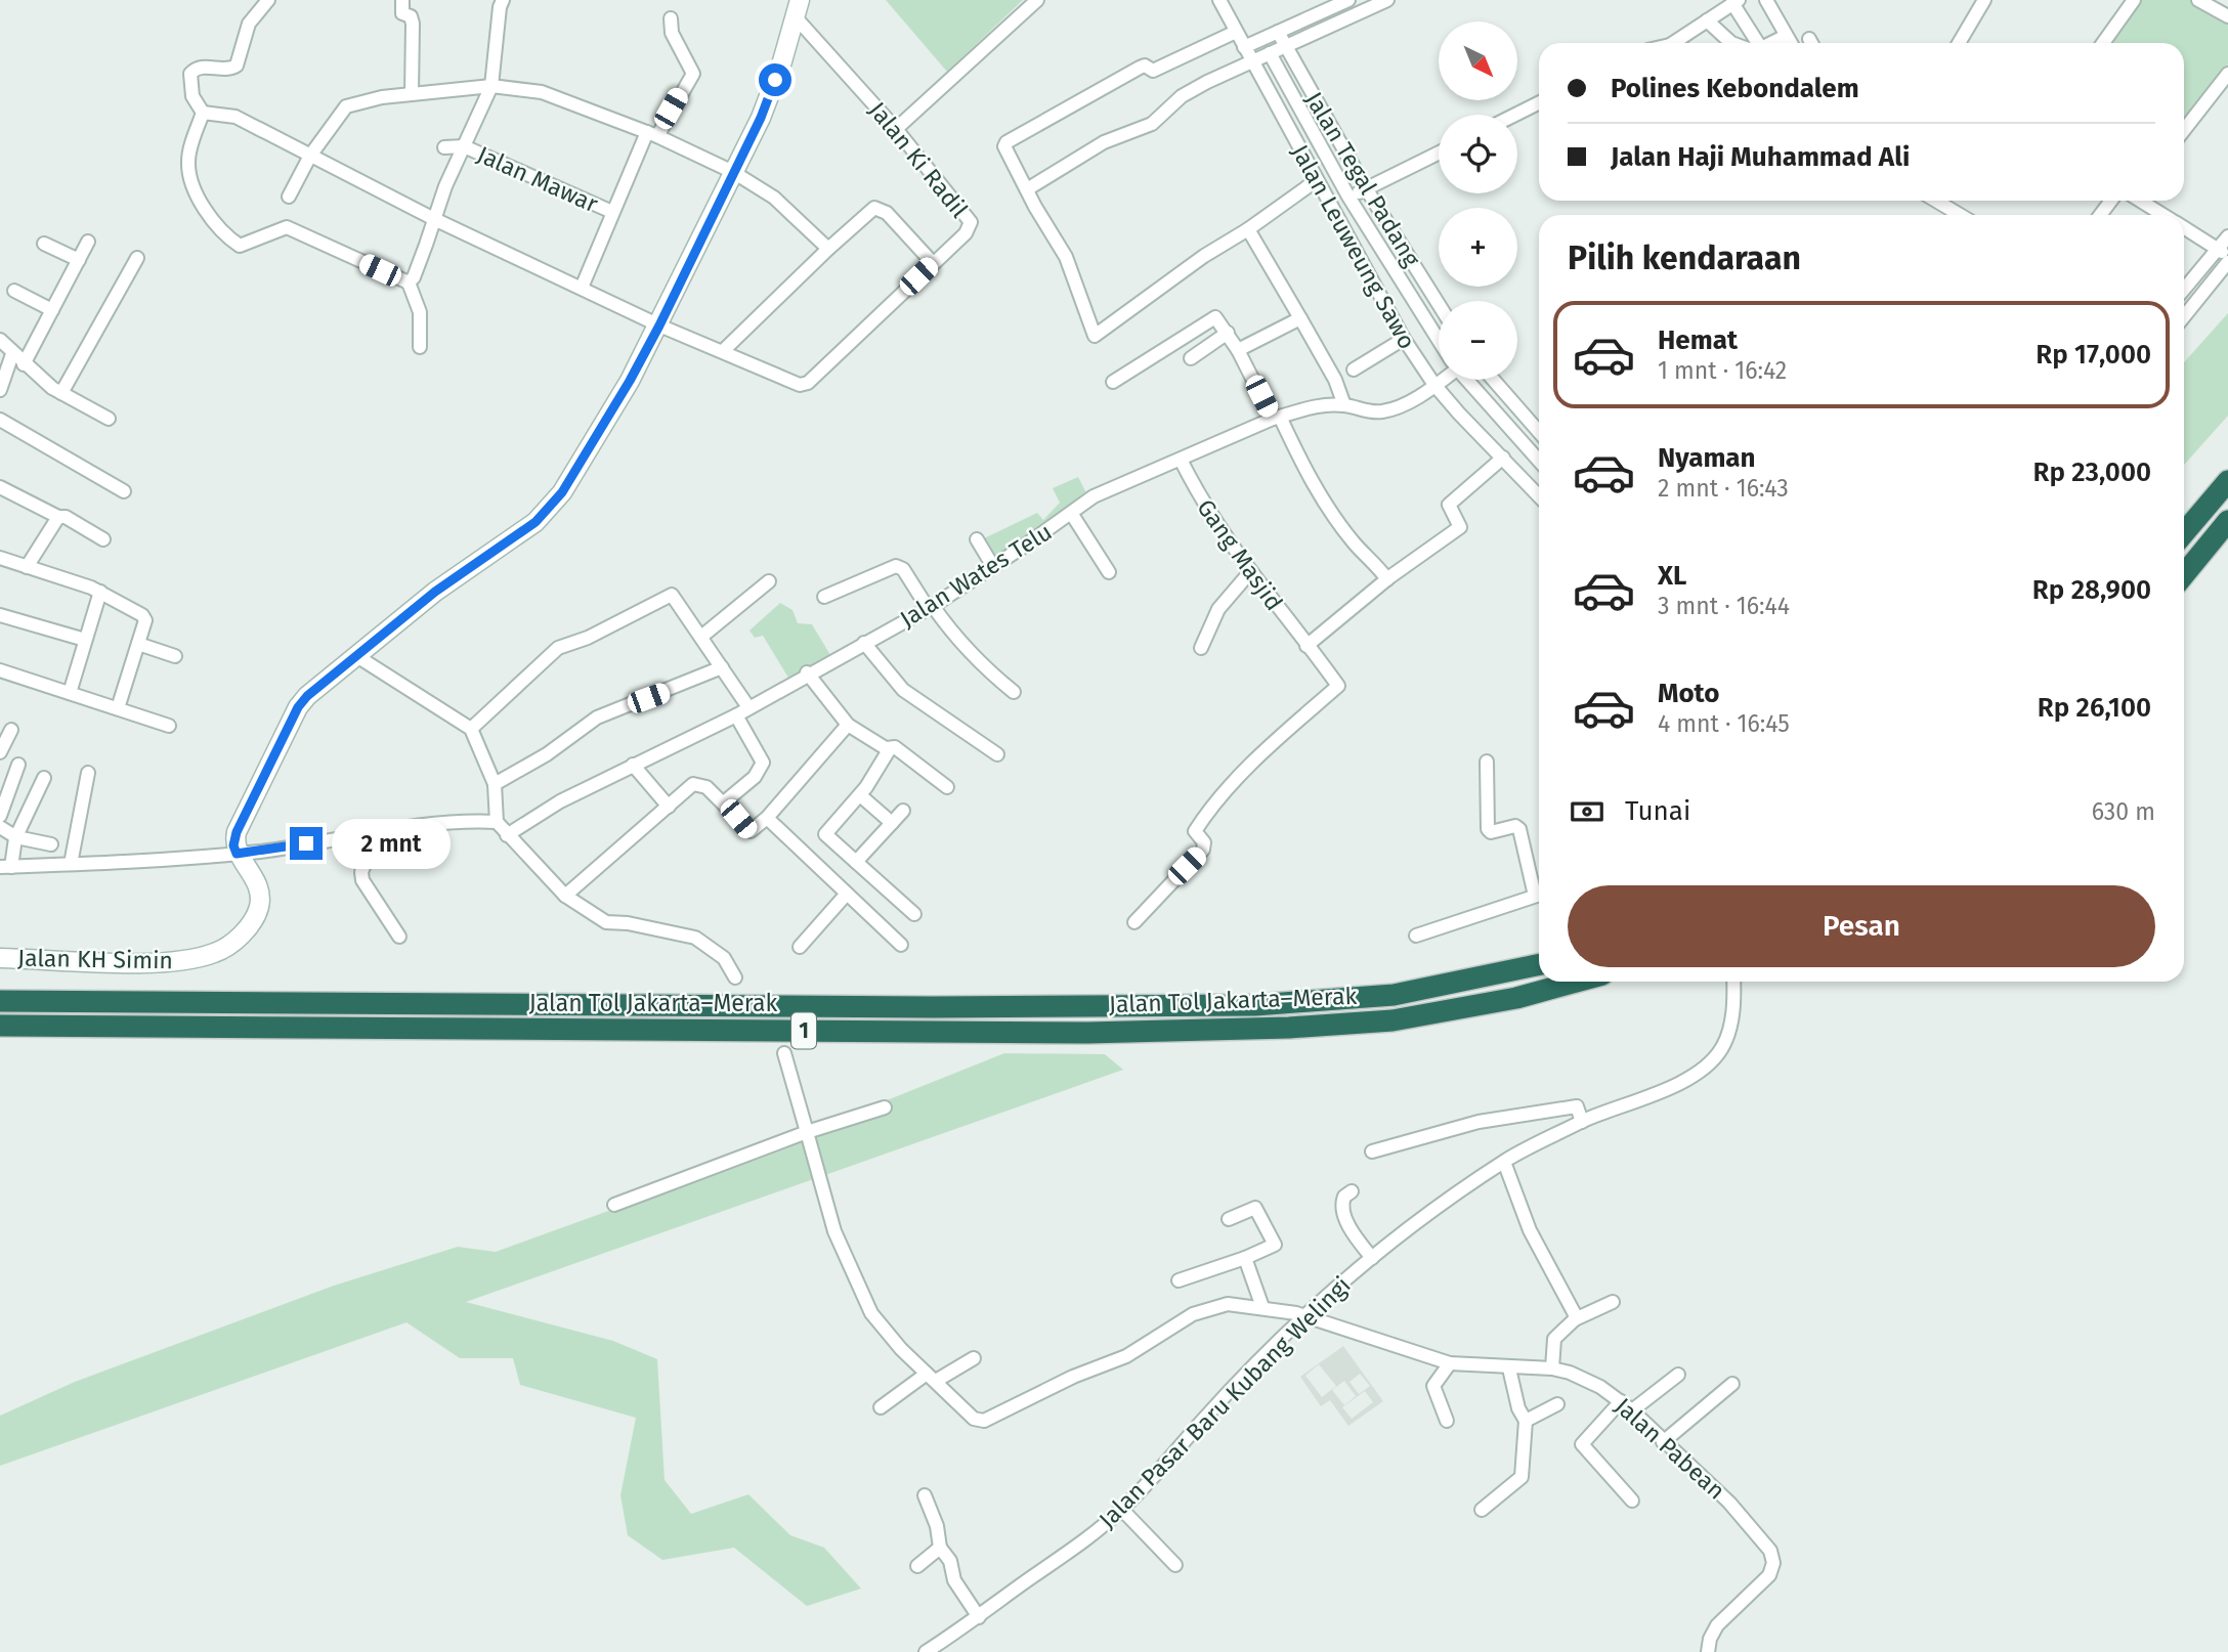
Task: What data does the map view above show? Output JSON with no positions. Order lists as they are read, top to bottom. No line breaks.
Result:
{"streets":{"highway":["Jalan Tol Jakarta–Merak","1"],"street":["Jalan Ki Radil","Jalan Mawar","Jalan Tegal Padang","Jalan Leuweung Sawo","Gang Masjid","Jalan Wates Telu","Jalan KH Simin","Jalan Pasar Baru Kubang Welingi","Jalan Pabean"]},"crossings":[["Jalan Leuweung Sawo","Jalan Wates Telu"],["Gang Masjid","Jalan Wates Telu"],["Jalan Pasar Baru Kubang Welingi","Jalan Pabean"]],"north":"bottom right","page":{"map_buttons":["+","−"],"banner":["Polines Kebondalem","Jalan Haji Muhammad Ali"],"heading":"Pilih kendaraan","list":[{"name":"Hemat","note":"1 mnt · 16:42","value":"Rp 17,000"},{"name":"Nyaman","note":"2 mnt · 16:43","value":"Rp 23,000"},{"name":"XL","note":"3 mnt · 16:44","value":"Rp 28,900"},{"name":"Moto","note":"4 mnt · 16:45","value":"Rp 26,100"}],"pay":["Tunai","630 m"],"bubble":"2 mnt","buttons":"Pesan"}}
